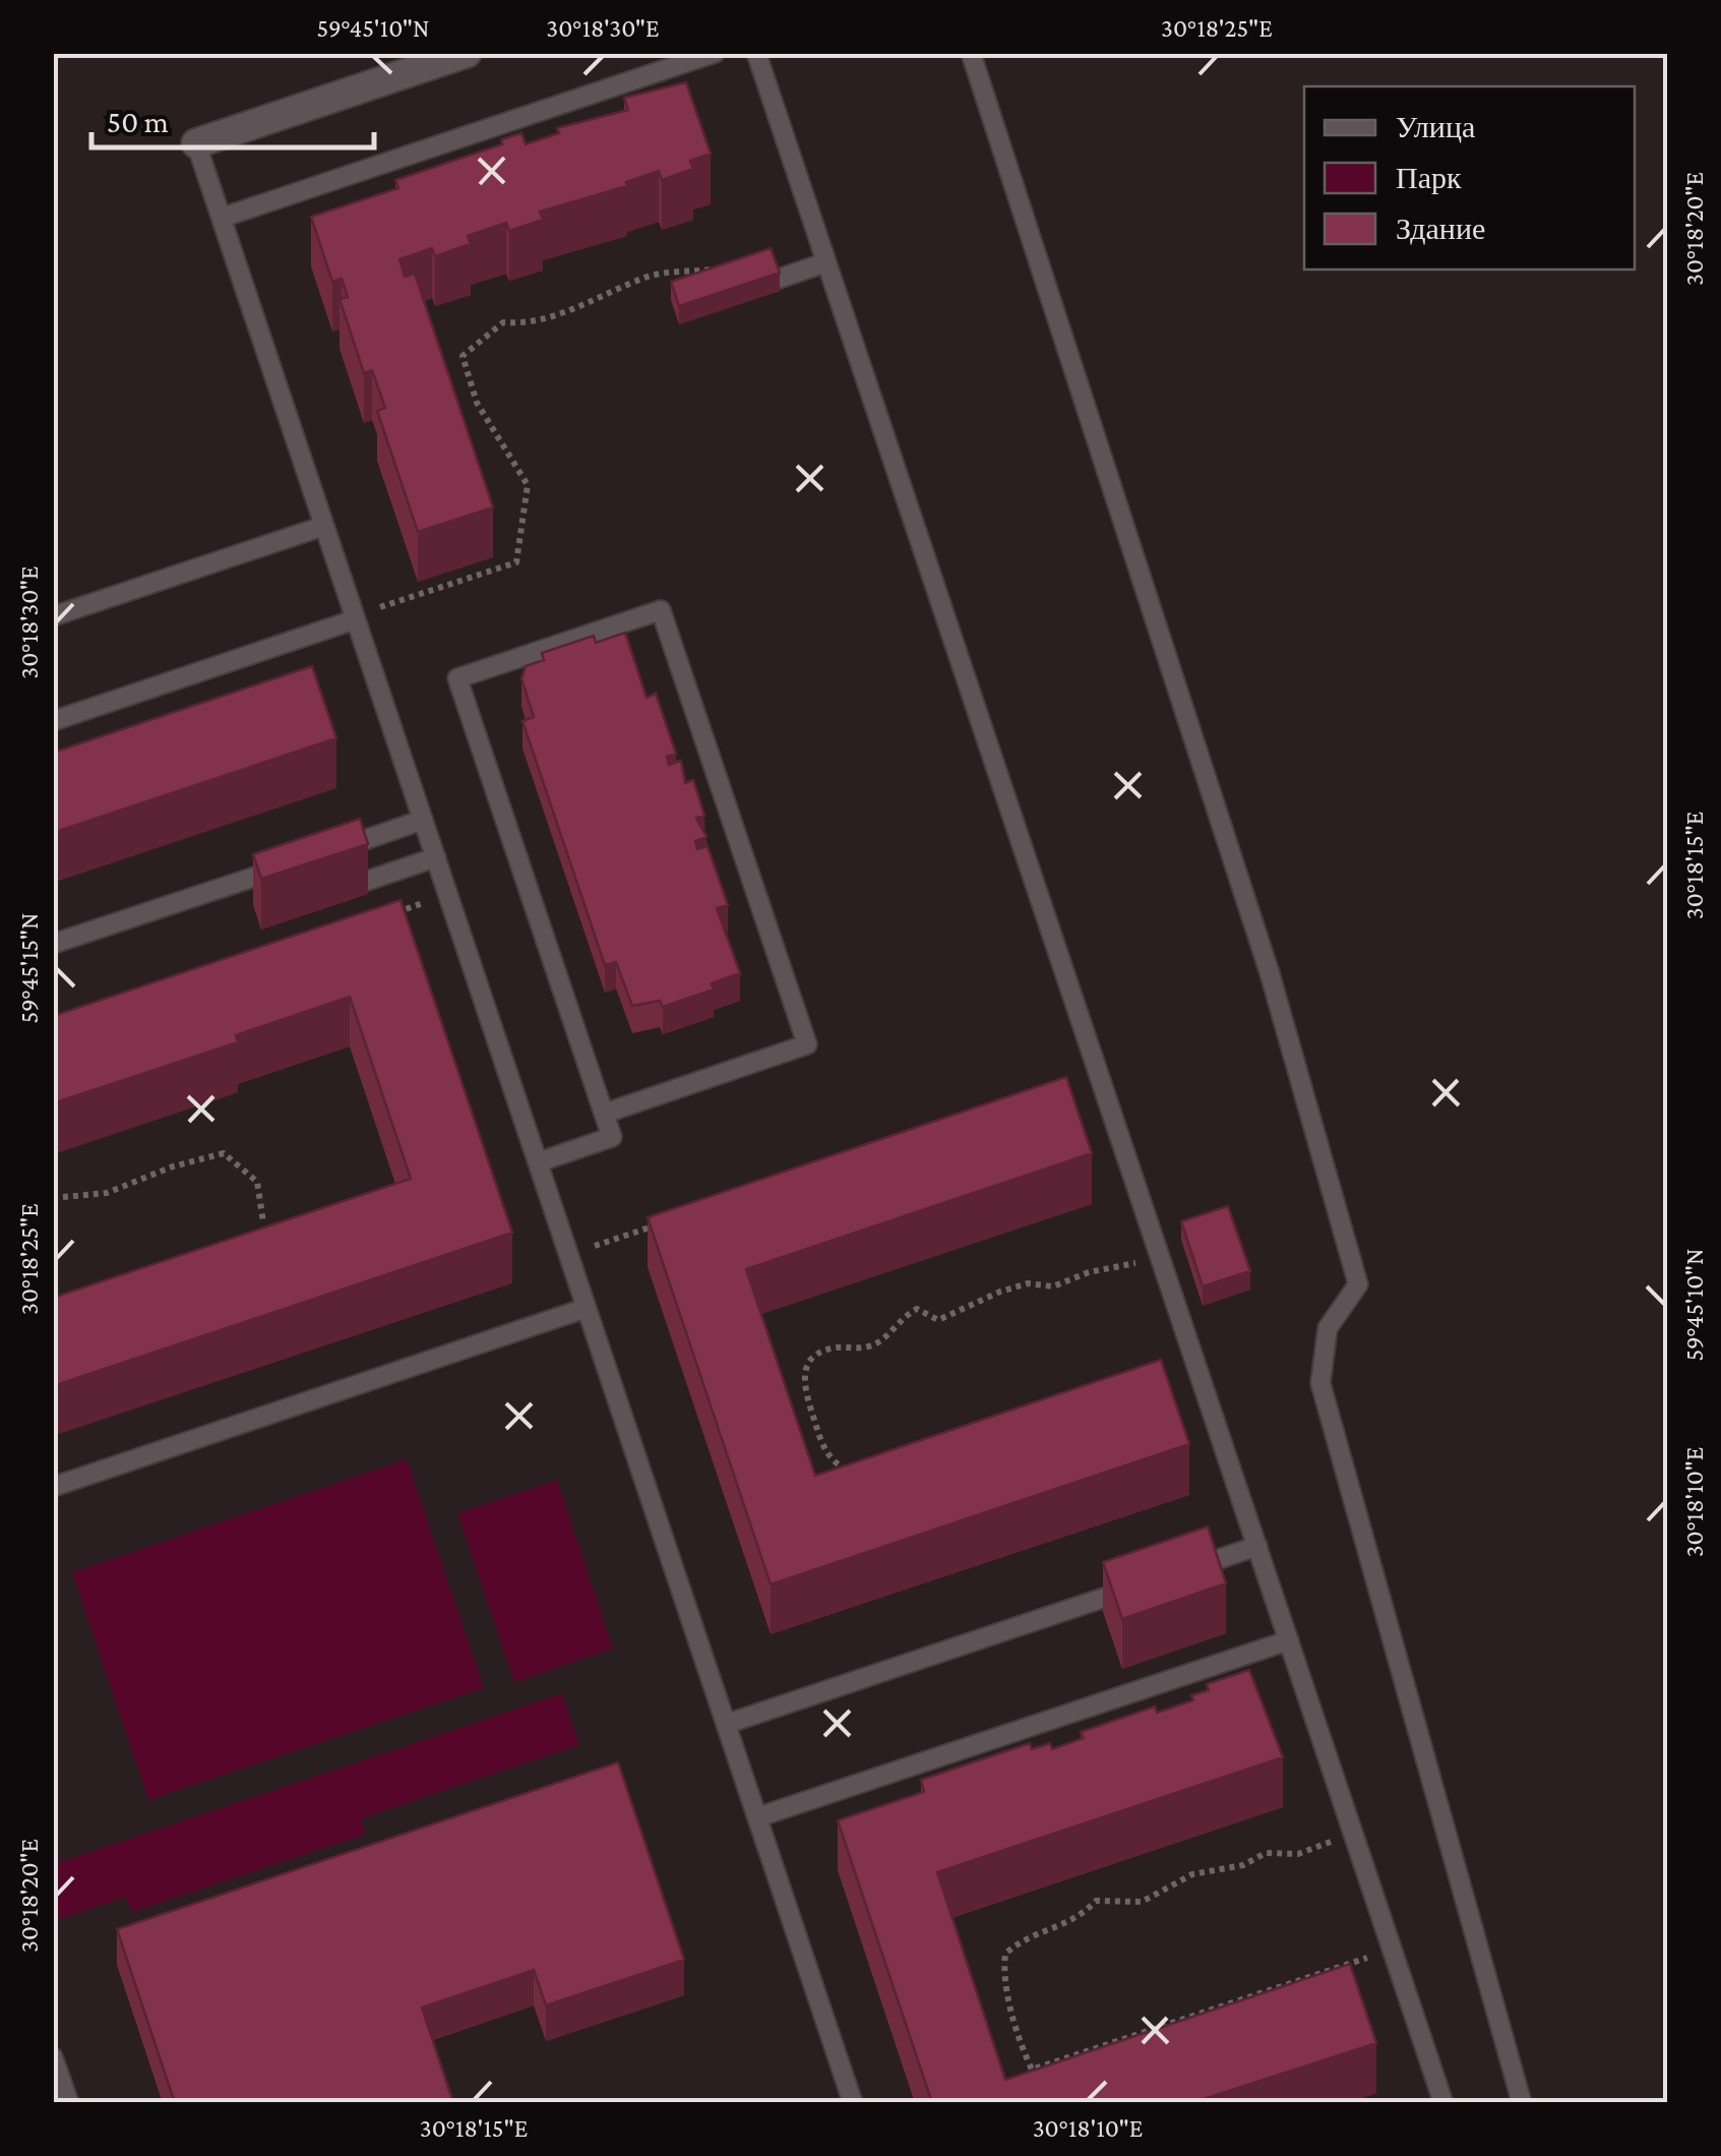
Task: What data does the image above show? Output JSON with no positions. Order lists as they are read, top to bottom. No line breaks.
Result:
{"legend":["Улица","Парк","Здание"],"scale_bar":"50 m","coordinates":["59°45'10\"N","30°18'30\"E","30°18'25\"E","30°18'20\"E","30°18'15\"E","59°45'15\"N","30°18'10\"E"]}
